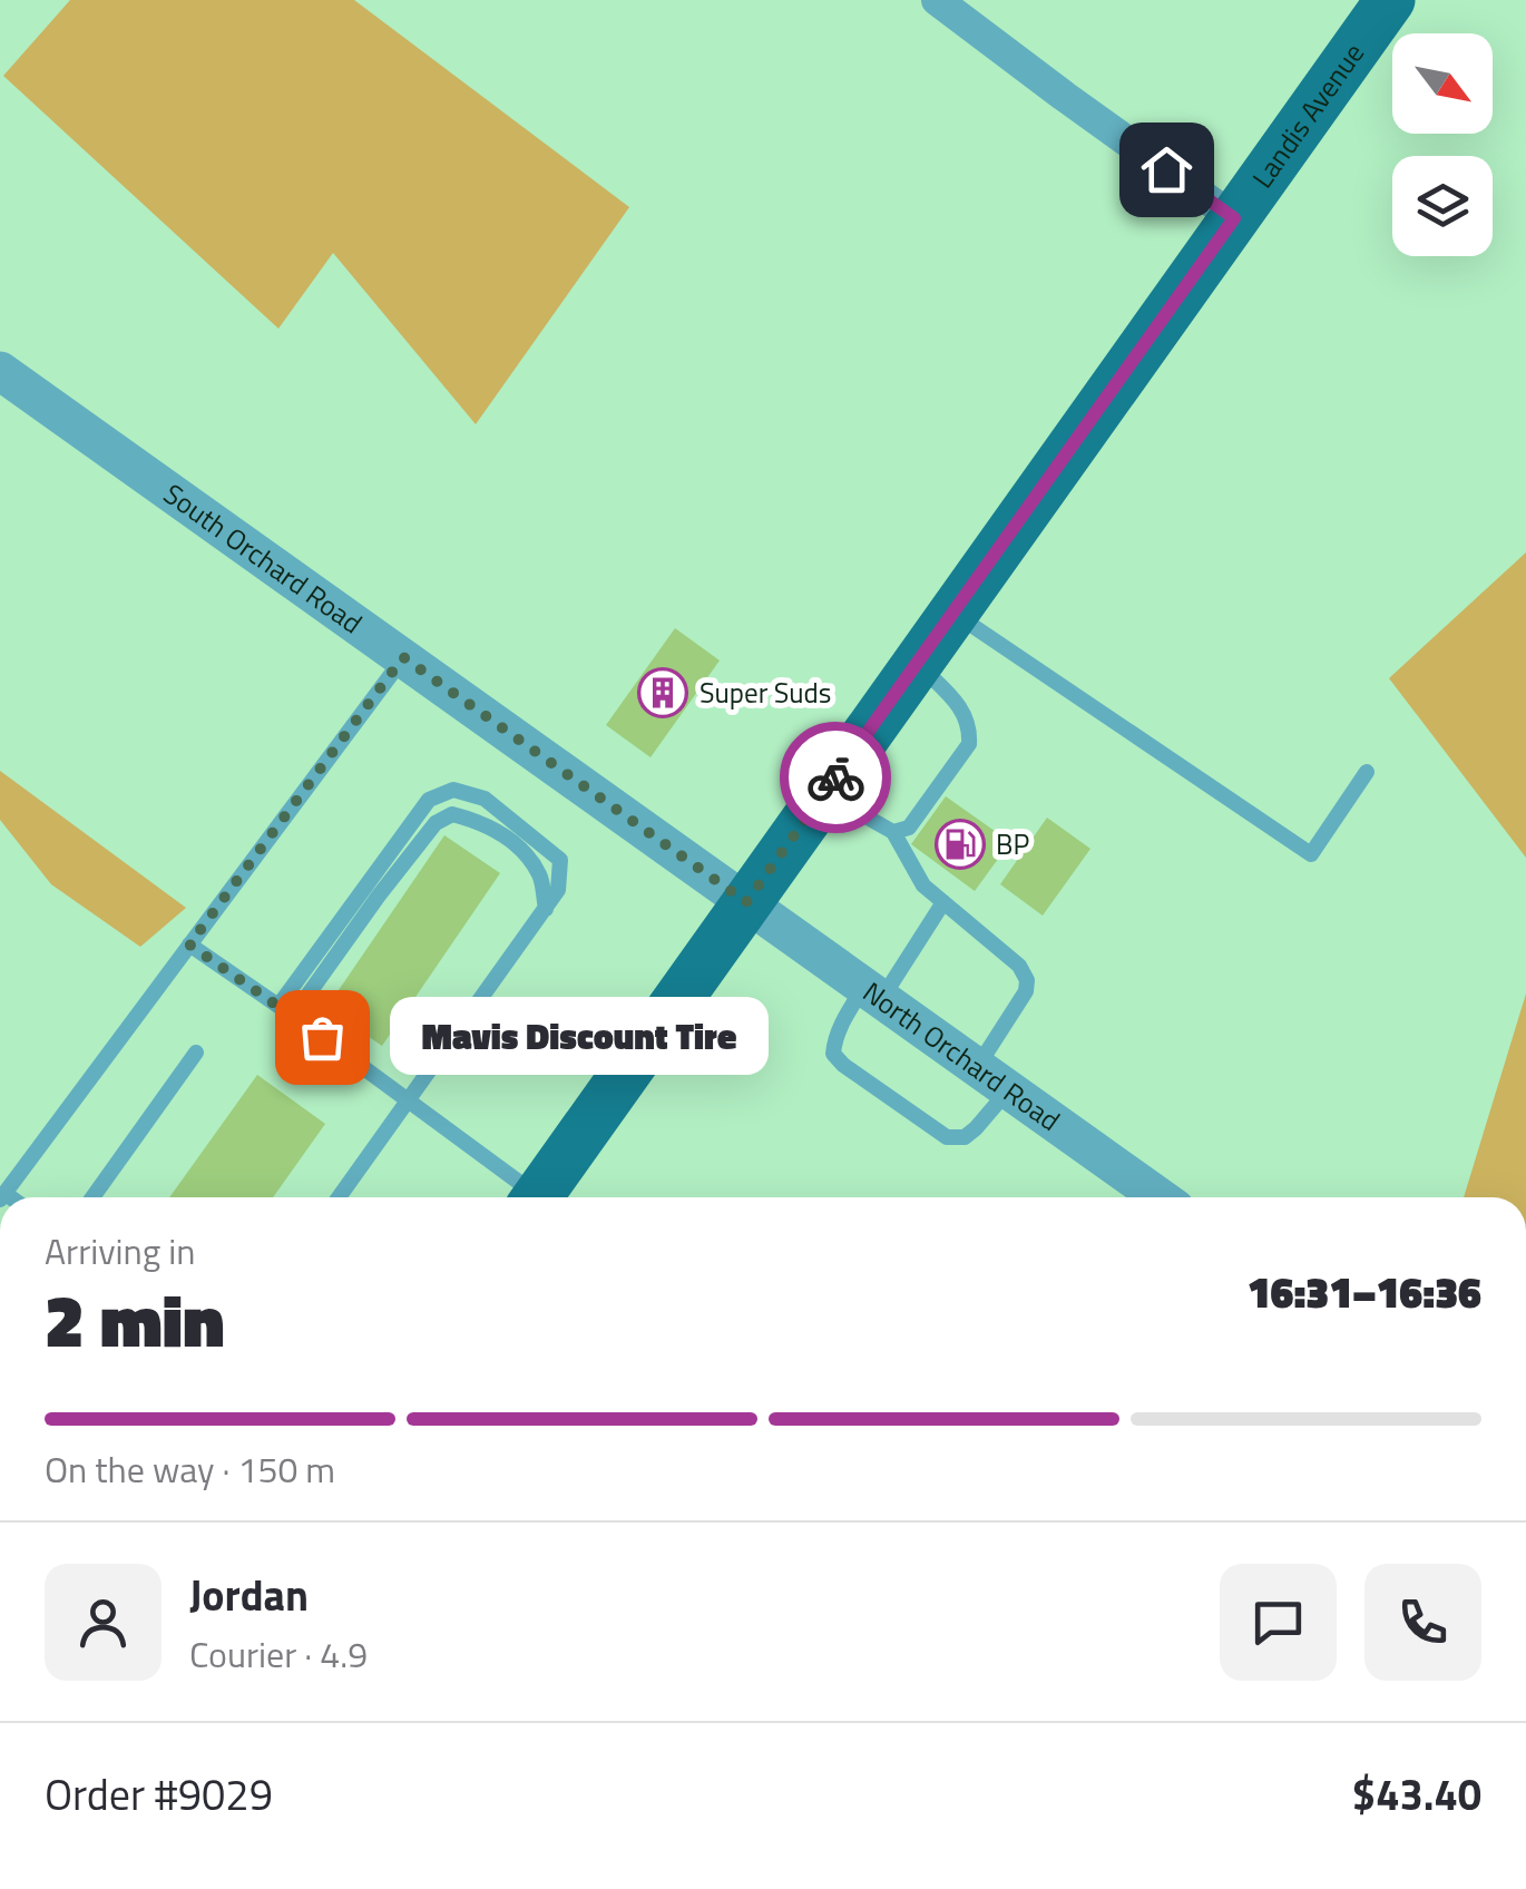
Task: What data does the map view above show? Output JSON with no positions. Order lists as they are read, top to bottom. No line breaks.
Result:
{"streets":{"main road":["Landis Avenue"],"street":["South Orchard Road","North Orchard Road"]},"crossings":[["Landis Avenue","South Orchard Road"],["Landis Avenue","North Orchard Road"],["South Orchard Road","North Orchard Road"]],"places":{"building":["Super Suds"],"fuel station":["BP"],"other":["Mavis Discount Tire"]},"north":"bottom right","page":{"bubble":"Mavis Discount Tire","heading":["2 min","Arriving in","16:31–16:36"],"panel":["Jordan","Courier · 4.9","Order #9029","$43.40"],"bar":"On the way · 150 m"}}
